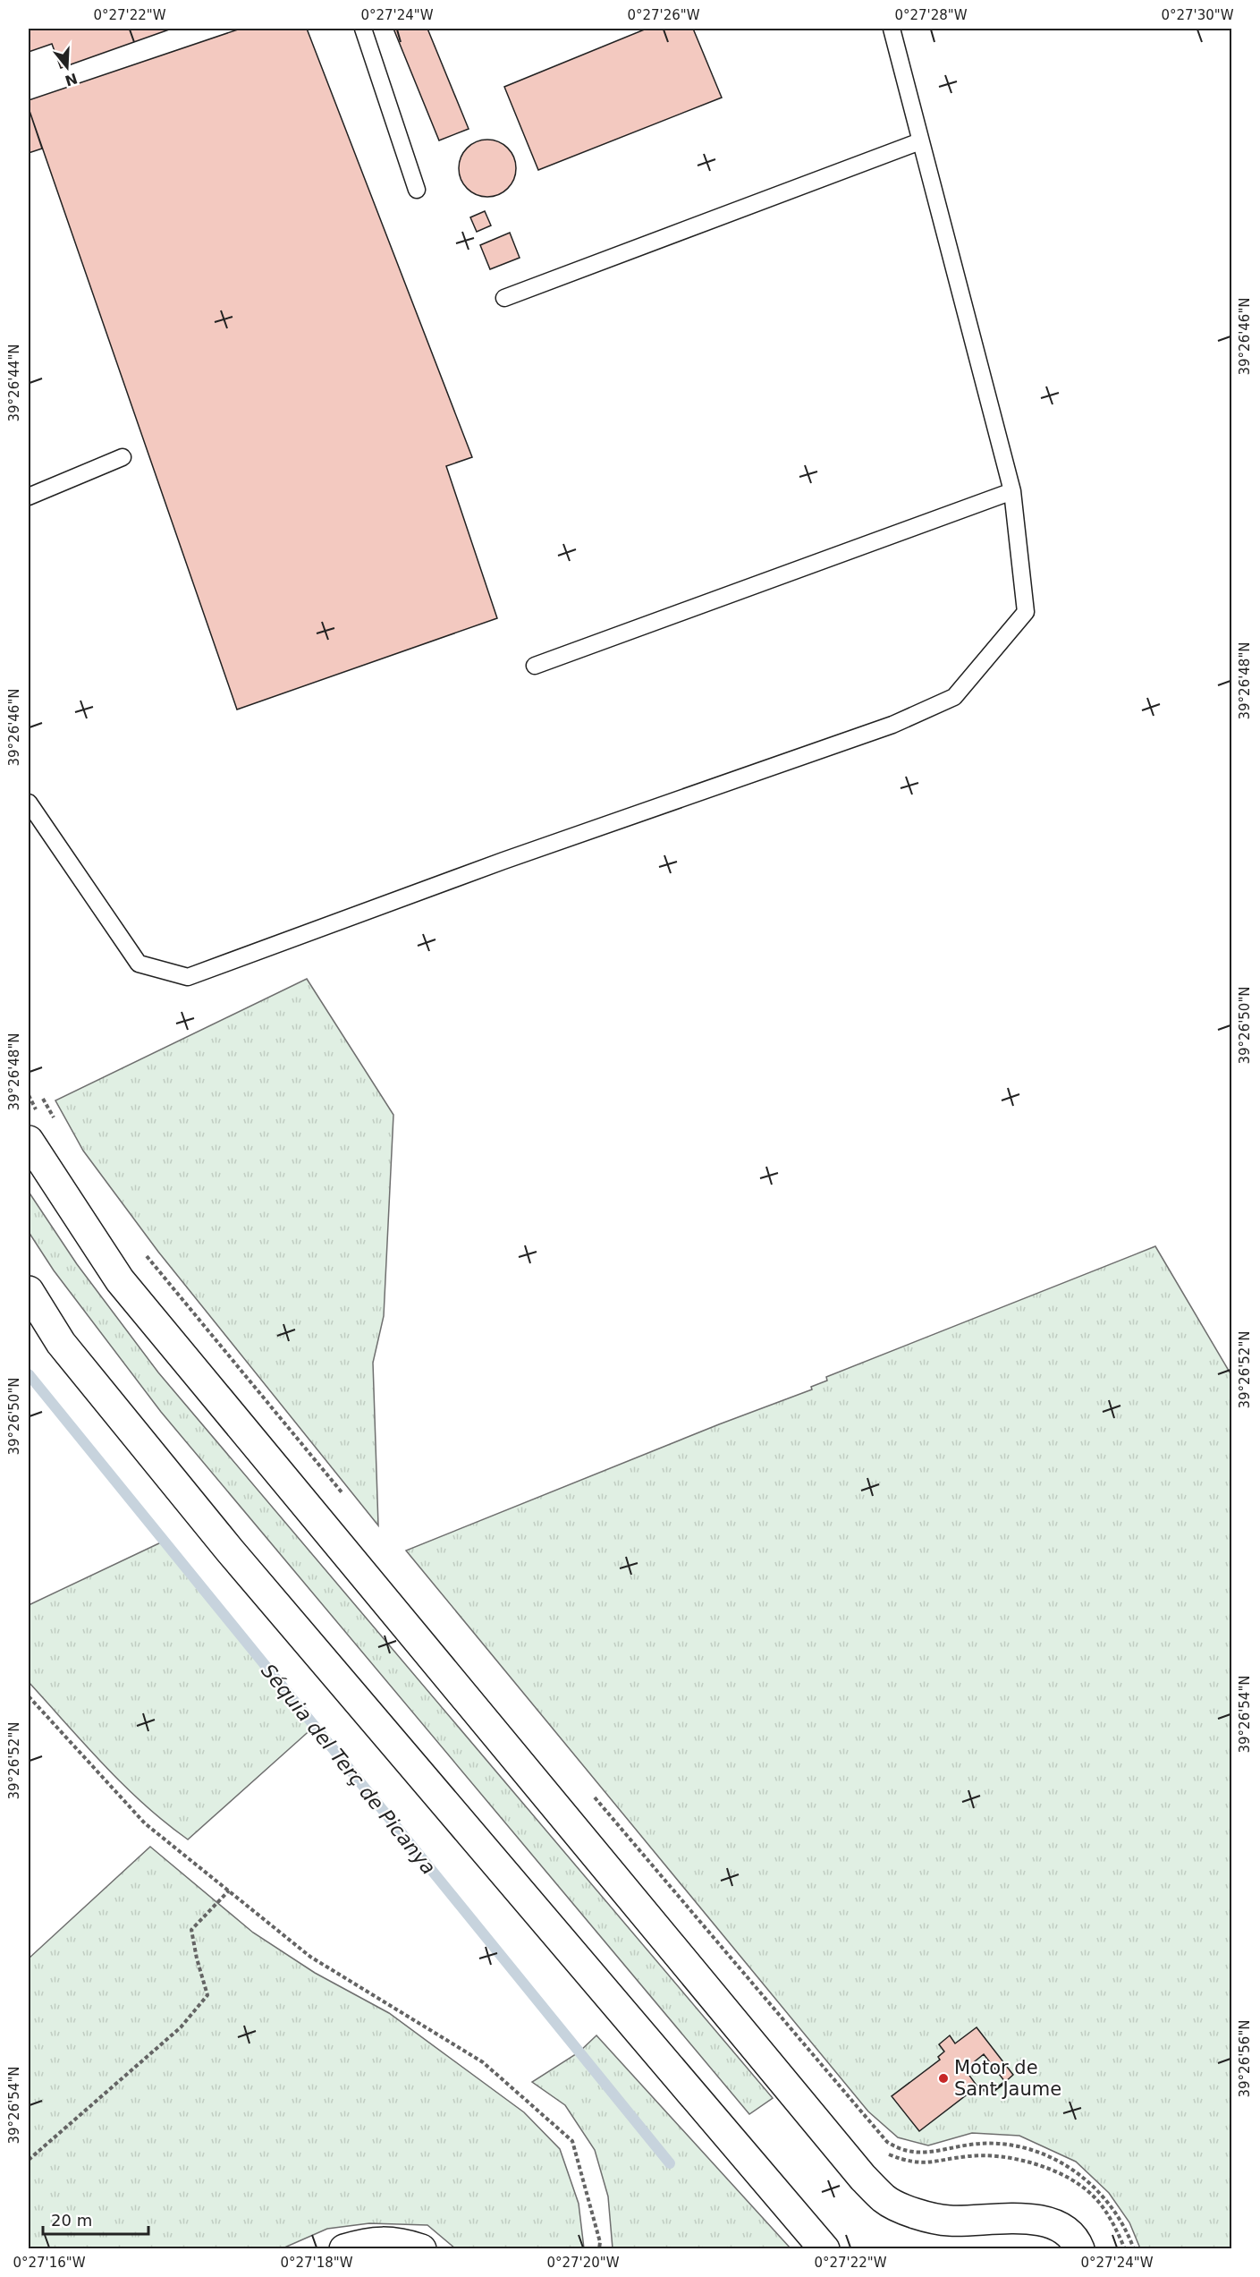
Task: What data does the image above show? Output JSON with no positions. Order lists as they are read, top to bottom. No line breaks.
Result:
{"water":["Séquia del Terç de Picanya"],"places":["Motor de Sant Jaume"],"scale_bar":"20 m","north":"bottom","coordinates":["0°27'22\"W","0°27'24\"W","0°27'26\"W","0°27'28\"W","0°27'30\"W","39°26'46\"N","39°26'44\"N","39°26'48\"N","39°26'50\"N","39°26'52\"N","39°26'54\"N","39°26'56\"N","0°27'16\"W","0°27'18\"W","0°27'20\"W"]}
